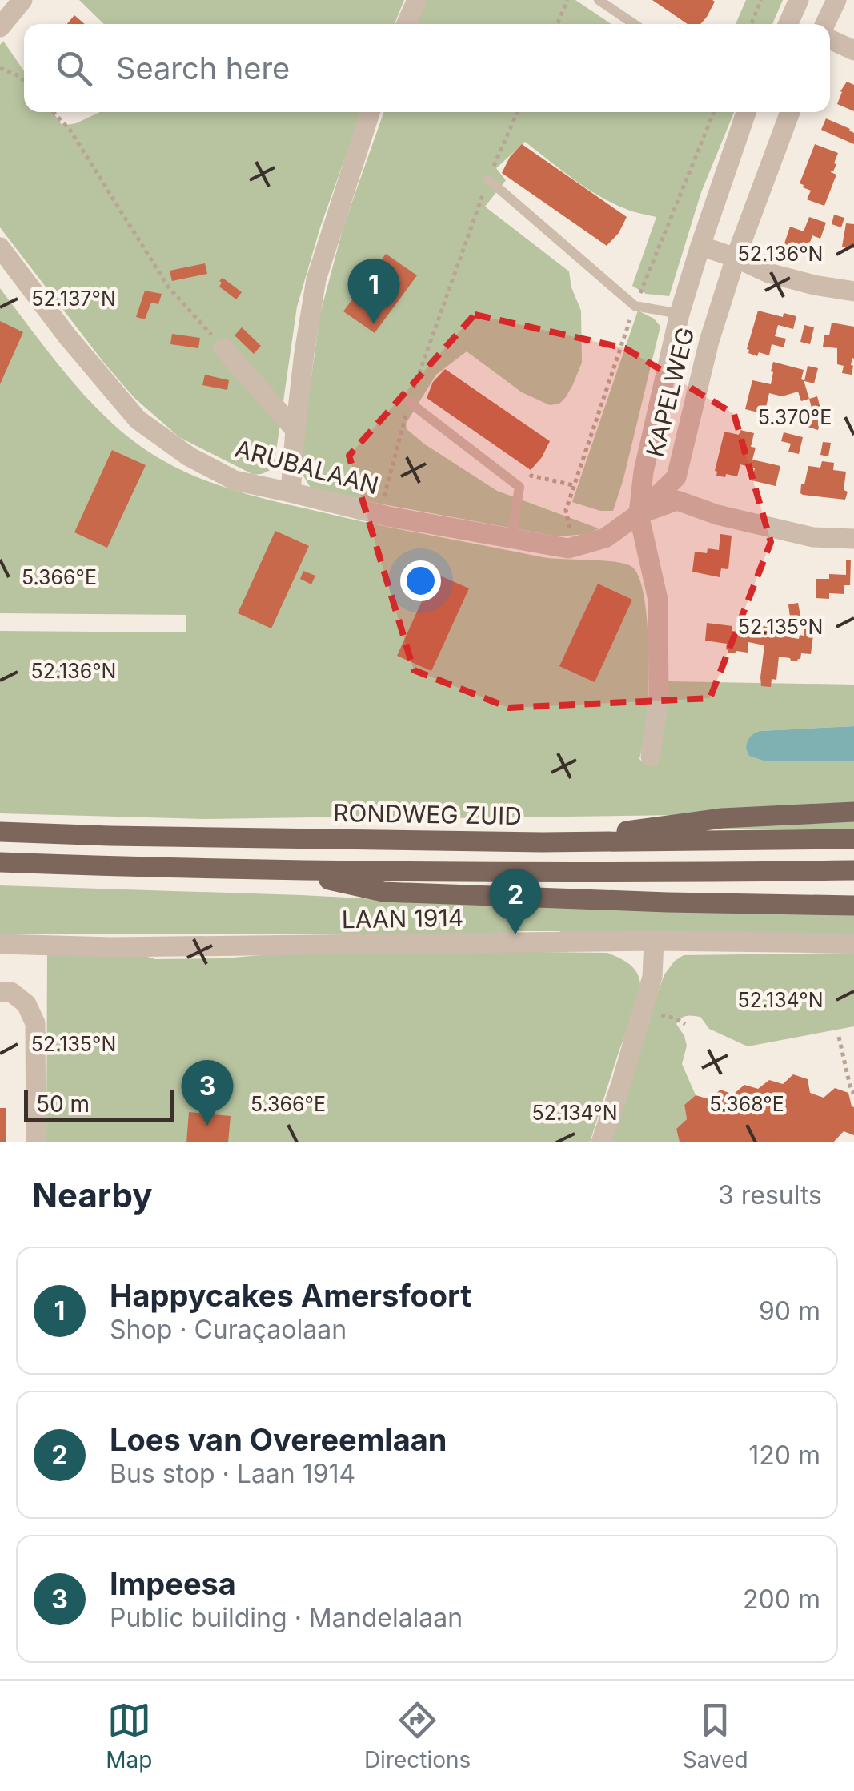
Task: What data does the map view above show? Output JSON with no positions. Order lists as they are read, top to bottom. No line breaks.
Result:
{"streets":{"main road":["RONDWEG ZUID"],"street":["KAPELWEG","ARUBALAAN","LAAN 1914"]},"crossings":[["KAPELWEG","ARUBALAAN"]],"scale_bar":"50 m","page":{"search":"Search here","pins":["1","2","3"],"scale":"50 m","heading":["Nearby","3 results"],"list":[{"mark":"1","name":"Happycakes Amersfoort","note":"Shop · Curaçaolaan","value":"90 m"},{"mark":"2","name":"Loes van Overeemlaan","note":"Bus stop · Laan 1914","value":"120 m"},{"mark":"3","name":"Impeesa","note":"Public building · Mandelalaan","value":"200 m"}],"nav":["Map","Directions","Saved"]},"coordinates":["52.136°N","52.137°N","5.370°E","5.366°E","52.135°N","52.134°N","5.368°E"]}
